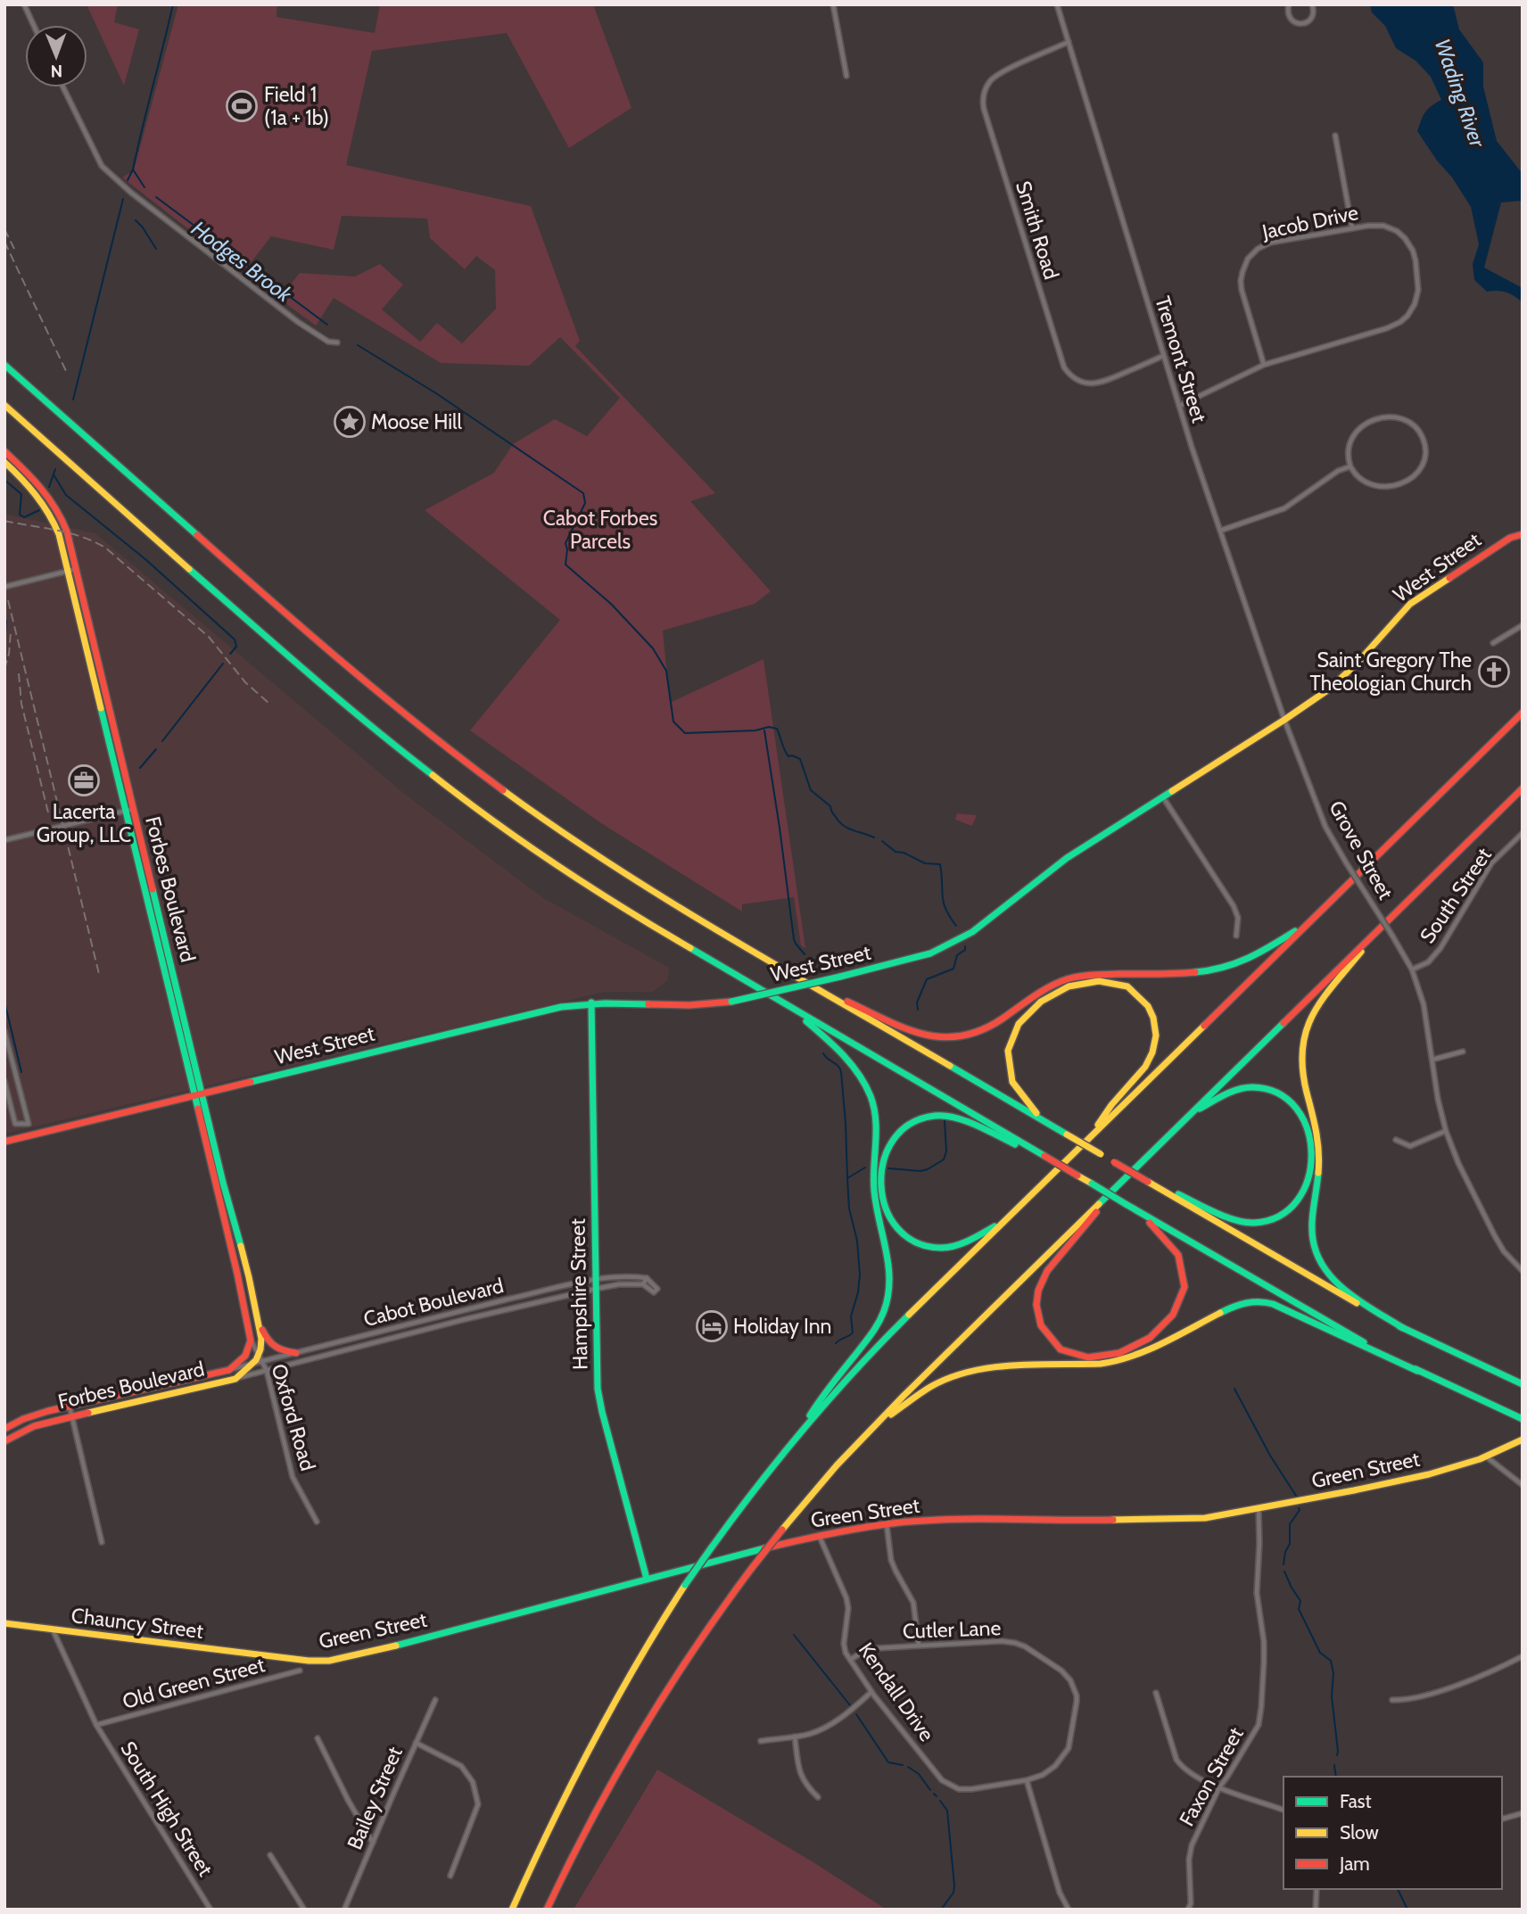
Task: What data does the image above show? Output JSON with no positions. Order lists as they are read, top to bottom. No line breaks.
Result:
{"streets":{"main road":["West Street","Forbes Boulevard","Hampshire Street","Green Street","Chauncy Street"],"street":["Jacob Drive","Smith Road","Tremont Street","Grove Street","South Street","Cabot Boulevard","Oxford Road","Cutler Lane","Old Green Street","Kendall Drive","Faxon Street","Bailey Street","South High Street"]},"crossings":[["Jacob Drive","Tremont Street"],["Smith Road","Tremont Street"],["Tremont Street","West Street"],["Tremont Street","Grove Street"],["West Street","Grove Street"],["West Street","Forbes Boulevard"],["West Street","Hampshire Street"],["Grove Street","South Street"],["Forbes Boulevard","Cabot Boulevard"],["Forbes Boulevard","Oxford Road"],["Hampshire Street","Cabot Boulevard"],["Hampshire Street","Green Street"],["Cabot Boulevard","Oxford Road"],["Green Street","Chauncy Street"],["Green Street","Kendall Drive"],["Green Street","Faxon Street"],["Chauncy Street","Old Green Street"],["Chauncy Street","South High Street"],["Cutler Lane","Kendall Drive"],["Old Green Street","South High Street"]],"water":["Wading River","Hodges Brook"],"parks":["Cabot Forbes Parcels"],"places":{"sports":["Field 1 (1a + 1b)"],"place":["Moose Hill"],"church":["Saint Gregory The Theologian Church"],"office":["Lacerta Group, LLC"],"hotel":["Holiday Inn"]},"legend":["Fast","Slow","Jam"],"north":"bottom"}
